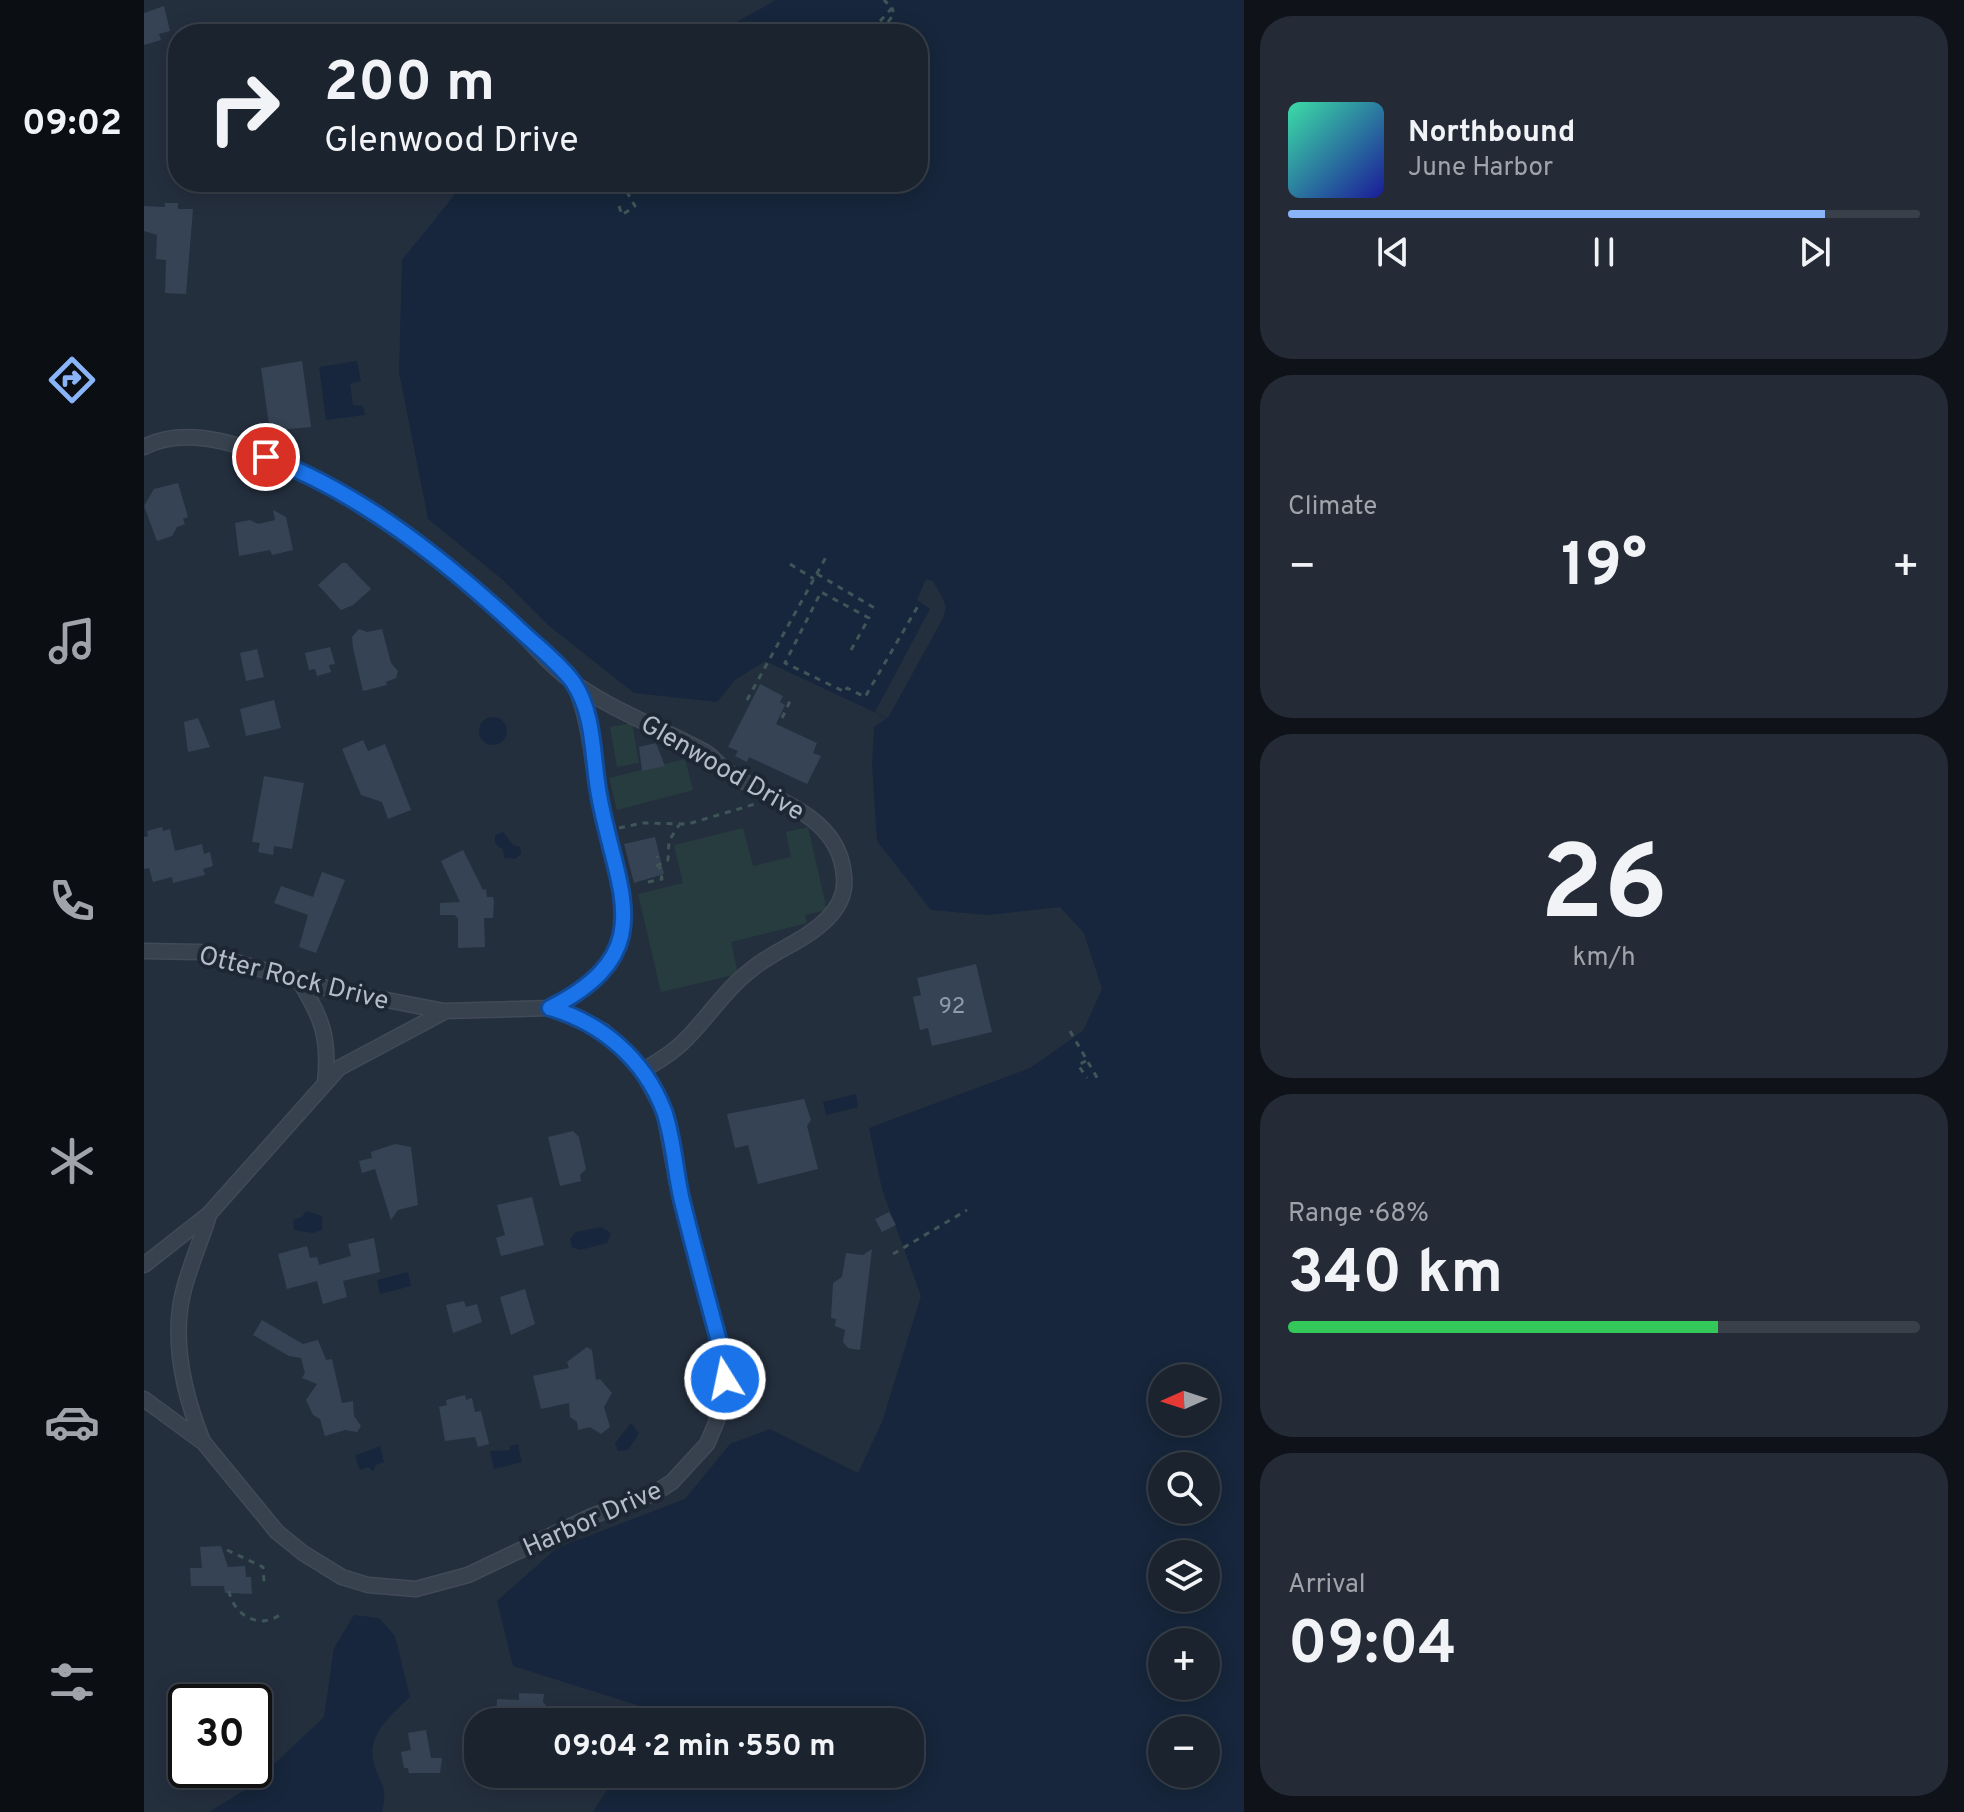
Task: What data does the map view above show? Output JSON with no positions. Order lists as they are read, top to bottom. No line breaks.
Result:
{"streets":{"street":["Glenwood Drive","Otter Rock Drive","Harbor Drive"]},"crossings":[["Glenwood Drive","Harbor Drive"],["Otter Rock Drive","Harbor Drive"]],"house_numbers":["92"],"north":"left","page":{"tabs":"09:02","turn":["200 m","Glenwood Drive"],"song":["Northbound","June Harbor"],"tile":["Climate",["26","km/h"],["Range · 68%","340 km"],["Arrival","09:04"]],"heat":["−","19°","+"],"map_buttons":["+","−"],"limit":"30","trip":"09:04 · 2 min · 550 m"}}
